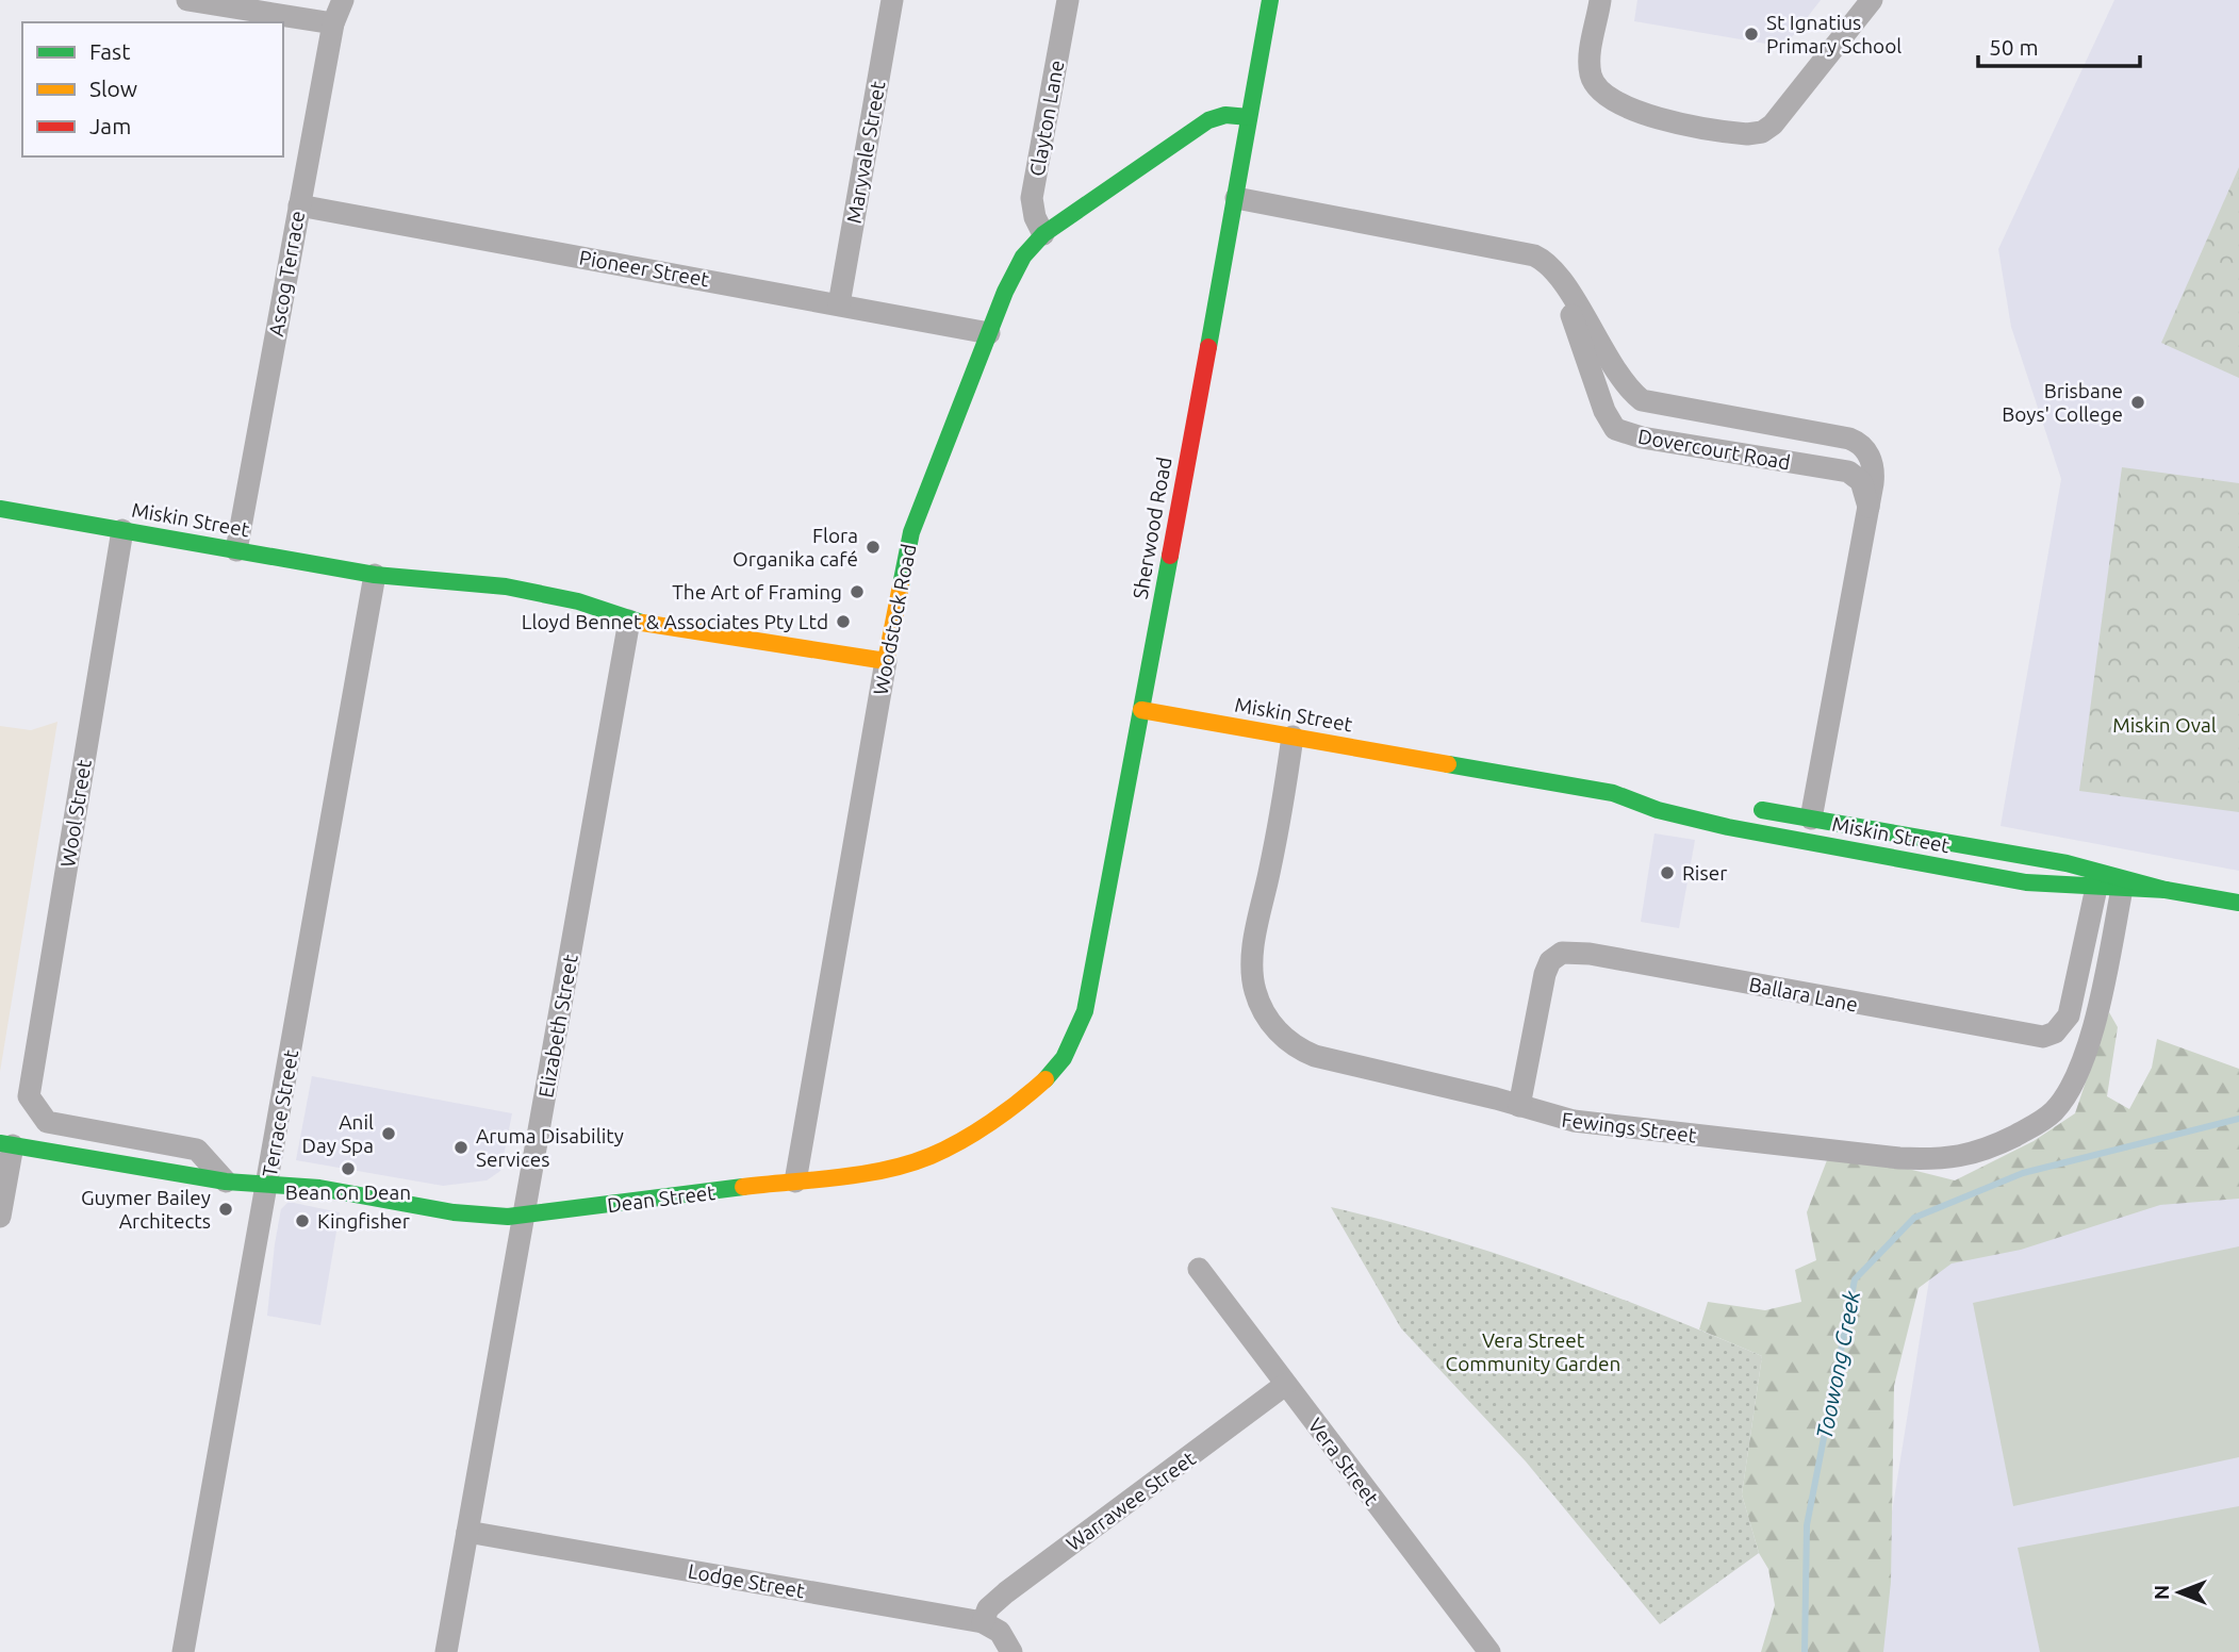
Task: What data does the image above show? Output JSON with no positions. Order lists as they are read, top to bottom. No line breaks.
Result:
{"streets":{"street":["Clayton Lane","Maryvale Street","Pioneer Street","Ascog Terrace","Dovercourt Road","Miskin Street","Sherwood Road","Woodstock Road","Wool Street","Ballara Lane","Elizabeth Street","Terrace Street","Fewings Street","Dean Street","Vera Street","Warrawee Street","Lodge Street"]},"crossings":[["Clayton Lane","Woodstock Road"],["Maryvale Street","Pioneer Street"],["Pioneer Street","Ascog Terrace"],["Pioneer Street","Woodstock Road"],["Ascog Terrace","Miskin Street"],["Dovercourt Road","Miskin Street"],["Dovercourt Road","Sherwood Road"],["Miskin Street","Sherwood Road"],["Miskin Street","Woodstock Road"],["Miskin Street","Wool Street"],["Miskin Street","Ballara Lane"],["Miskin Street","Elizabeth Street"],["Miskin Street","Terrace Street"],["Miskin Street","Fewings Street"],["Sherwood Road","Woodstock Road"],["Sherwood Road","Dean Street"],["Woodstock Road","Dean Street"],["Wool Street","Dean Street"],["Ballara Lane","Fewings Street"],["Elizabeth Street","Dean Street"],["Elizabeth Street","Lodge Street"],["Terrace Street","Dean Street"],["Vera Street","Warrawee Street"],["Warrawee Street","Lodge Street"]],"water":["Toowong Creek"],"parks":["Miskin Oval","Vera Street Community Garden"],"places":["St Ignatius Primary School","Brisbane Boys' College","Flora Organika café","The Art of Framing","Lloyd Bennet & Associates Pty Ltd","Riser","Anil Day Spa","Aruma Disability Services","Bean on Dean","Guymer Bailey Architects","Kingfisher"],"legend":["Fast","Slow","Jam"],"scale_bar":"50 m","north":"left"}
